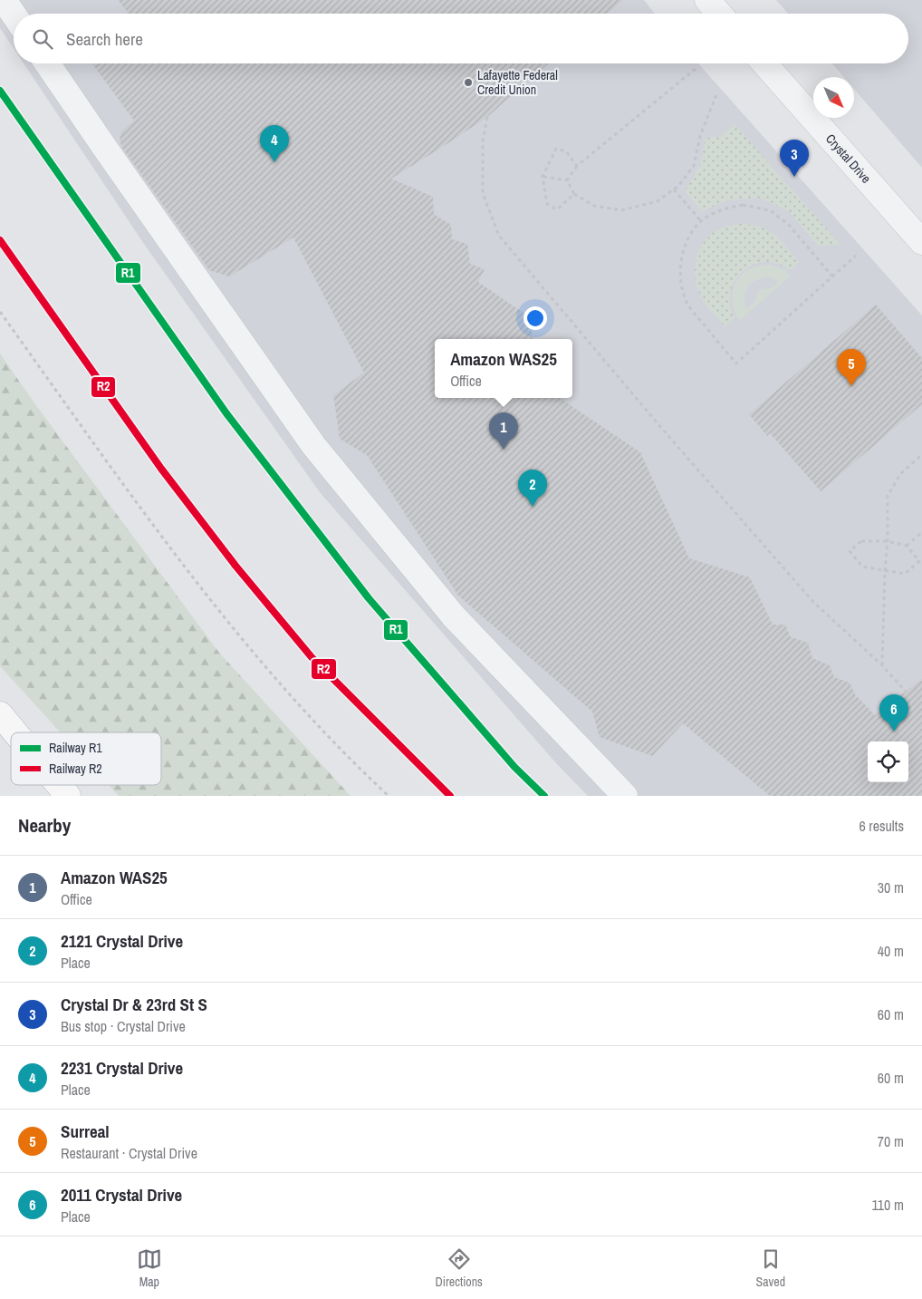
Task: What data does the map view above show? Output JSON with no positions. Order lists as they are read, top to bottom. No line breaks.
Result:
{"streets":{"street":["Crystal Drive"]},"places":["Lafayette Federal Credit Union"],"lines":["rail line R1","rail line R2"],"legend":["Railway R1","Railway R2"],"north":"bottom right","page":{"search":"Search here","pins":["4","3","5","1","2","6"],"popup":["Amazon WAS25","Office"],"heading":["Nearby","6 results"],"list":[{"mark":"1","name":"Amazon WAS25","note":"Office","value":"30 m"},{"mark":"2","name":"2121 Crystal Drive","note":"Place","value":"40 m"},{"mark":"3","name":"Crystal Dr & 23rd St S","note":"Bus stop · Crystal Drive","value":"60 m"},{"mark":"4","name":"2231 Crystal Drive","note":"Place","value":"60 m"},{"mark":"5","name":"Surreal","note":"Restaurant · Crystal Drive","value":"70 m"},{"mark":"6","name":"2011 Crystal Drive","note":"Place","value":"110 m"}],"nav":["Map","Directions","Saved"]}}
